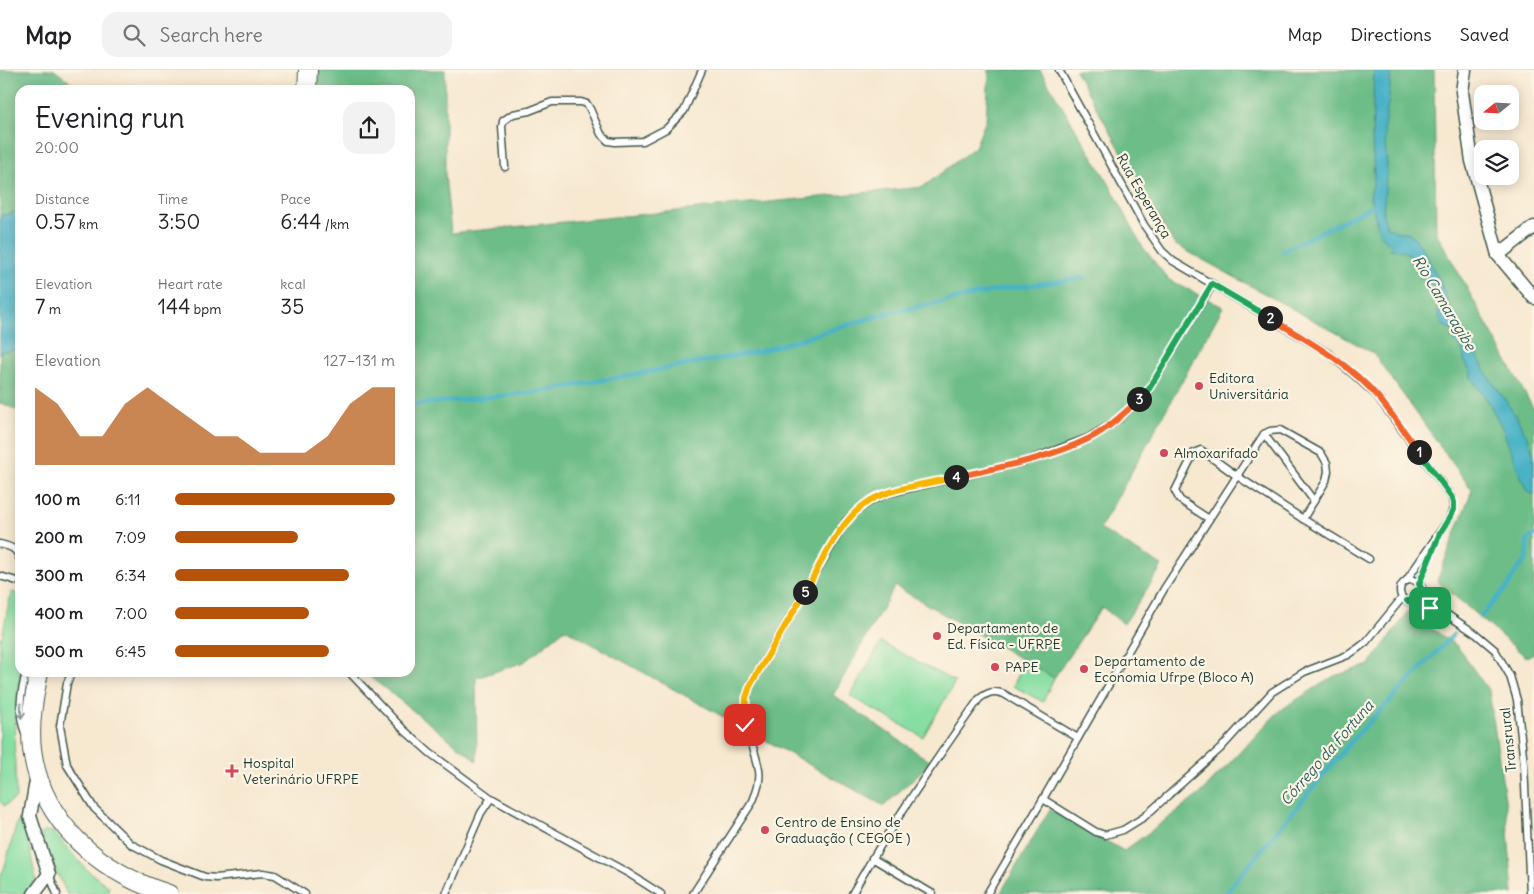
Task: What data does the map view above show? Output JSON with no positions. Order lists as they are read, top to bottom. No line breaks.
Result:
{"streets":{"lane":["Rua Esperança","Transrural"]},"water":["Rio Camaragibe","Córrego da Fortuna"],"places":{"other":["Editora Universitária","Almoxarifado","Departamento de Ed. Física - UFRPE","PAPE","Departamento de Economia Ufrpe (Bloco A)","Centro de Ensino de Graduação ( CEGOE )"],"health":["Hospital Veterinário UFRPE"]},"north":"left","page":{"header":"Map","search":"Search here","nav":["Map","Directions","Saved"],"heading":["Evening run","20:00"],"stats":[["Distance","0.57 km"],["Time","3:50"],["Pace","6:44 /km"],["Elevation","7 m"],["Heart rate","144 bpm"],["kcal","35"]],"pins":["2","3","1","4","5"],"chart":["Elevation","127–131 m"],"list":[{"name":"100 m","note":"6:11"},{"name":"200 m","note":"7:09"},{"name":"300 m","note":"6:34"},{"name":"400 m","note":"7:00"},{"name":"500 m","note":"6:45"}]}}
